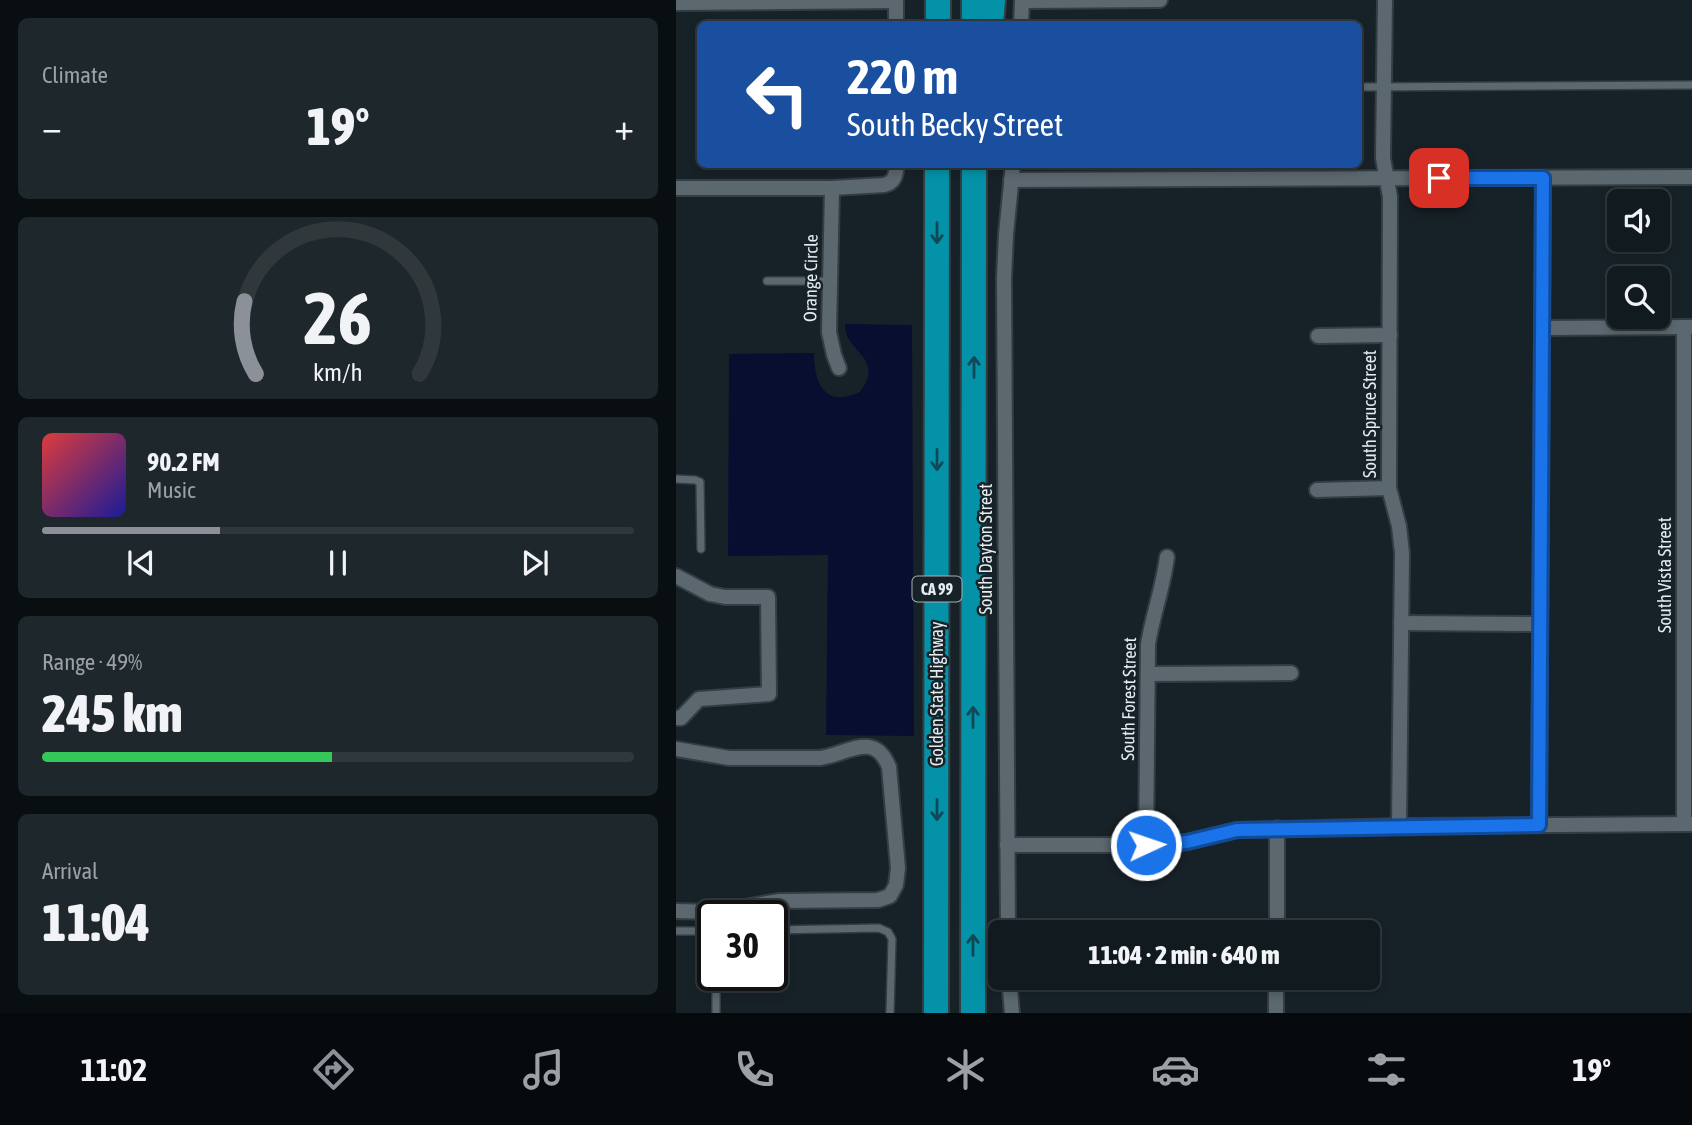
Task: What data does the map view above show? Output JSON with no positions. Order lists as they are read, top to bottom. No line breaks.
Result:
{"streets":{"highway":["CA 99","Golden State Highway"],"street":["Orange Circle","South Spruce Street","South Dayton Street","South Vista Street","South Forest Street"]},"page":{"tile":["Climate",["Range · 49%","245 km"],["Arrival","11:04"]],"turn":["220 m","South Becky Street"],"heat":["−","19°","+"],"song":["90.2 FM","Music"],"limit":"30","trip":"11:04 · 2 min · 640 m","tabs":["11:02","19°"],"gauge":["26","km/h"]}}
